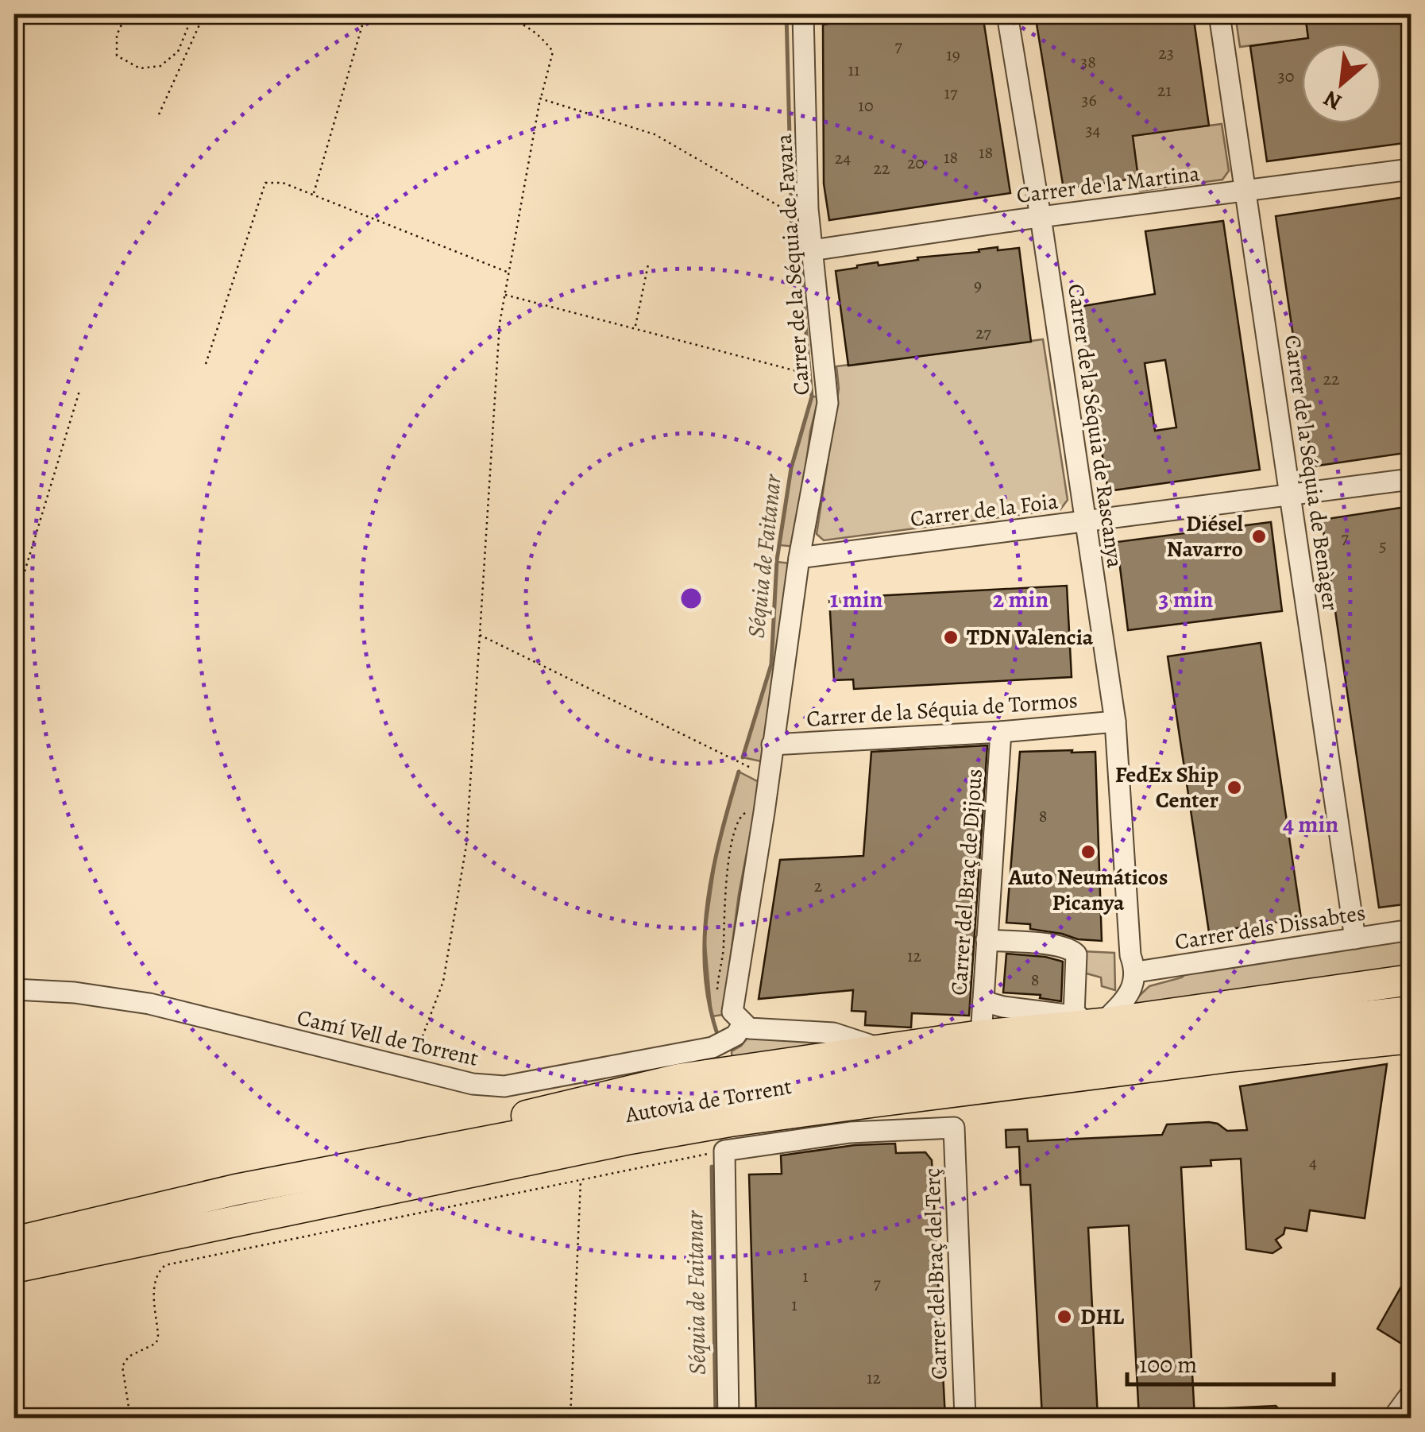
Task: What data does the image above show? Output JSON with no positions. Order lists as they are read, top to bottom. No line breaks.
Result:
{"streets":{"highway":["Autovia de Torrent"],"street":["Carrer de la Martina","Carrer de la Séquia de Favara","Carrer de la Séquia de Rascanya","Carrer de la Séquia de Benàger","Carrer de la Foia","Carrer de la Séquia de Tormos","Carrer del Braç de Dijous","Carrer dels Dissabtes","Camí Vell de Torrent","Carrer del Braç del Terç"]},"crossings":[["Carrer de la Martina","Carrer de la Séquia de Favara"],["Carrer de la Martina","Carrer de la Séquia de Rascanya"],["Carrer de la Martina","Carrer de la Séquia de Benàger"],["Carrer de la Séquia de Favara","Carrer de la Foia"],["Carrer de la Séquia de Favara","Carrer de la Séquia de Tormos"],["Carrer de la Séquia de Favara","Camí Vell de Torrent"],["Carrer de la Séquia de Rascanya","Carrer de la Foia"],["Carrer de la Séquia de Rascanya","Carrer de la Séquia de Tormos"],["Carrer de la Séquia de Rascanya","Carrer dels Dissabtes"],["Carrer de la Séquia de Benàger","Carrer de la Foia"],["Carrer de la Séquia de Benàger","Carrer dels Dissabtes"],["Carrer de la Séquia de Tormos","Carrer del Braç de Dijous"]],"water":["Séquia de Faitanar"],"places":["Diésel Navarro","TDN Valencia","FedEx Ship Center","Auto Neumáticos Picanya","DHL"],"house_numbers":["7","23","19","38","11","30","21","17","36","10","34","18","18","24","20","22","9","27","22","7","5","8","2","12","8","4","1","7","1","12"],"scale_bar":"100 m","north":"bottom left","rings":["1 min","2 min","3 min","4 min"]}
